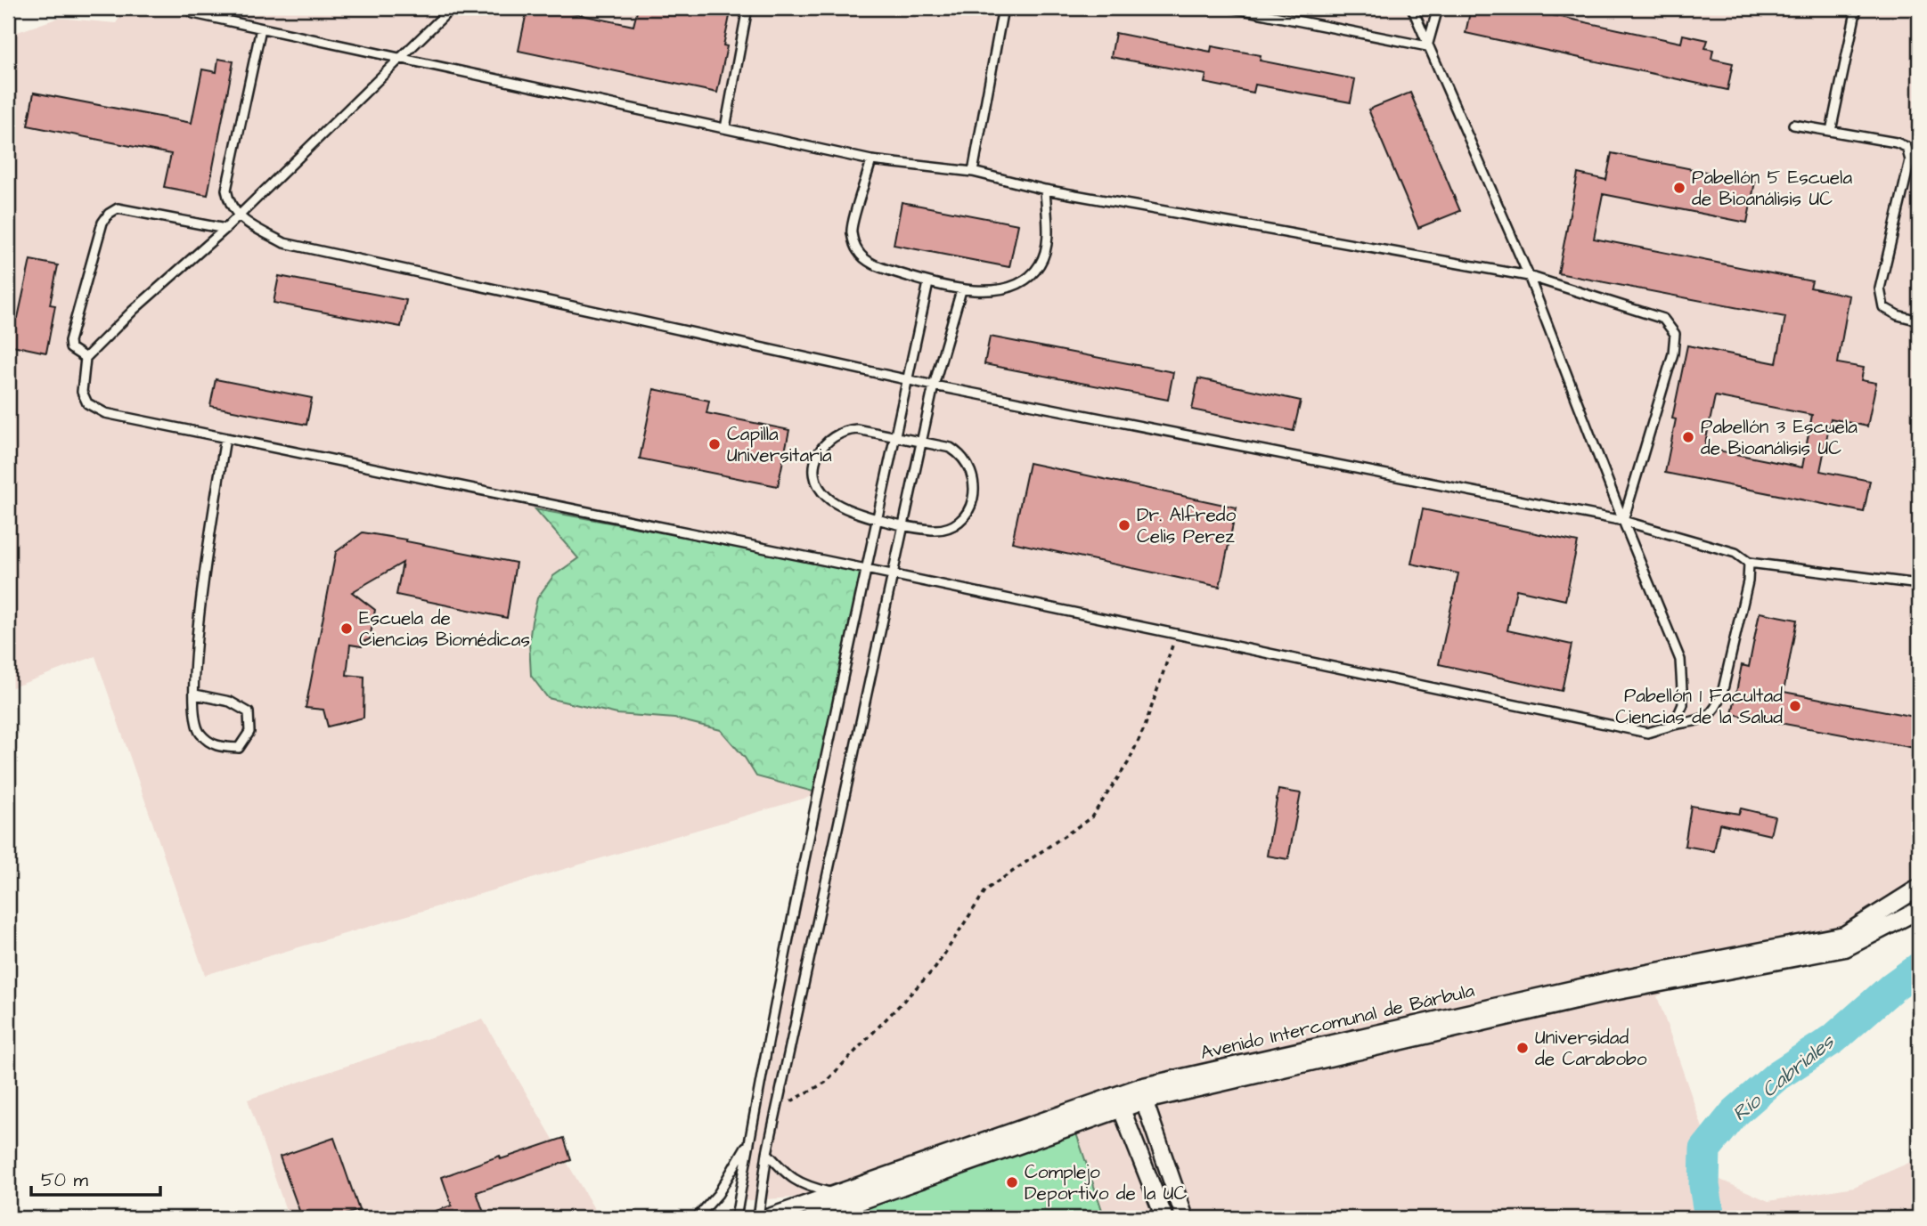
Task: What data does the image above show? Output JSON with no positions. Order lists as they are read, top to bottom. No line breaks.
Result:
{"streets":{"street":["Avenido Intercomunal de Bárbula"]},"water":["Río Cabriales"],"places":["Pabellón 5 Escuela de Bioanálisis UC","Pabellón 3 Escuela de Bioanálisis UC","Capilla Universitaria","Dr. Alfredo Celis Perez","Escuela de Ciencias Biomédicas","Pabellón 1 Facultad Ciencias de la Salud","Universidad de Carabobo","Complejo Deportivo de la UC"],"scale_bar":"50 m"}
